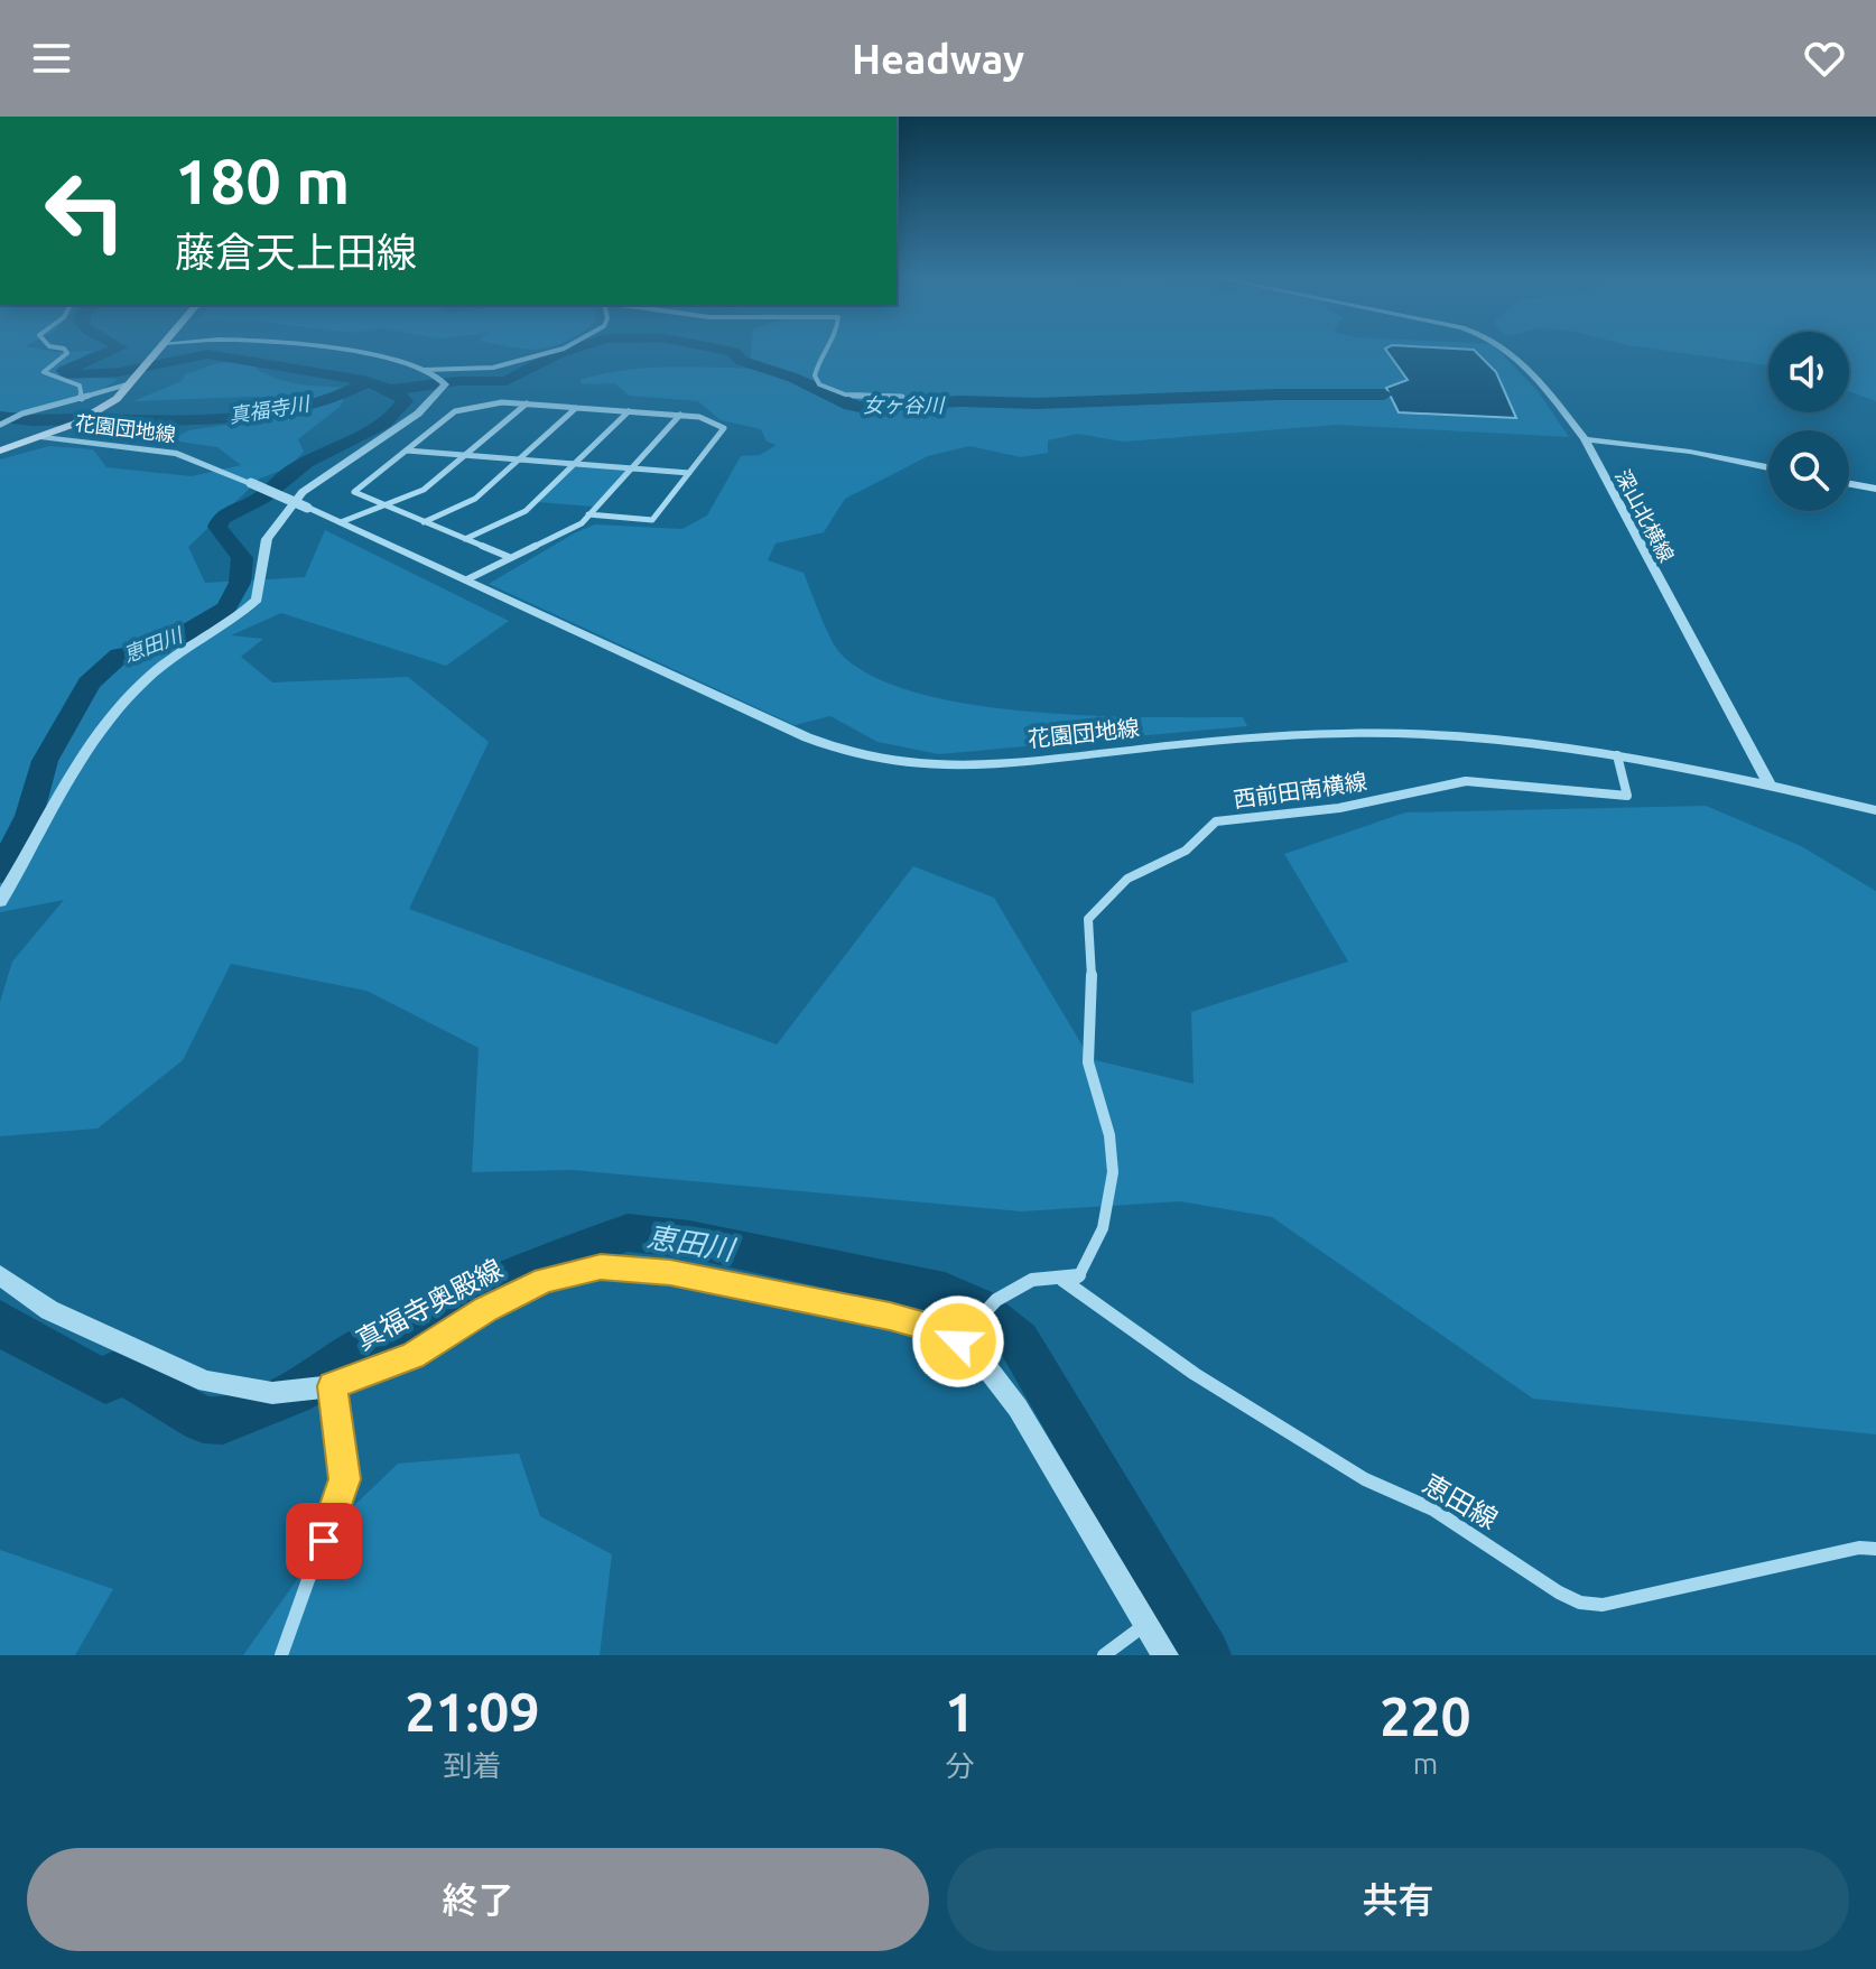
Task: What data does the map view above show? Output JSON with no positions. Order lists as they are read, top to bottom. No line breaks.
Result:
{"streets":{"street":["花園団地線","深山北横線","西前田南横線","真福寺奥殿線","恵田線"]},"crossings":[["花園団地線","深山北横線"],["花園団地線","西前田南横線"],["西前田南横線","恵田線"]],"water":["女ヶ谷川","真福寺川","恵田川"],"page":{"header":"Headway","turn":["180 m","藤倉天上田線"],"eta":["21:09","到着","1","分","220","m"],"buttons":["終了","共有"]}}
